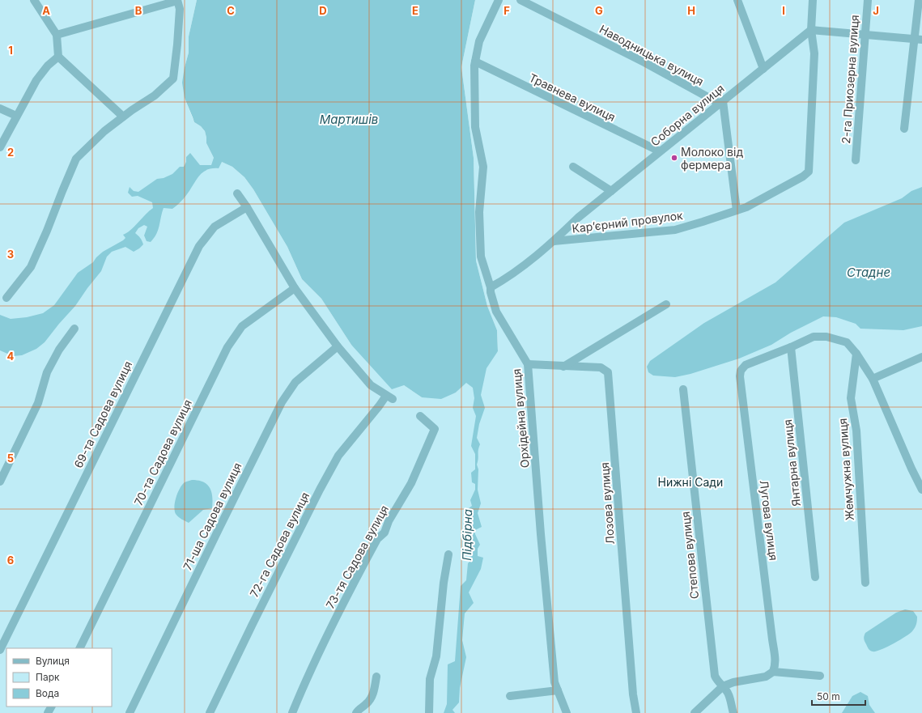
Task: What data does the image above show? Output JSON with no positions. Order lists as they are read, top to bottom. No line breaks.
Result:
{"streets":{"street":["Наводницька вулиця","2-га Приозерна вулиця","Травнева вулиця","Соборна вулиця","Карʼєрний провулок","69-та Садова вулиця","Орхідейна вулиця","70-та Садова вулиця","Янтарна вулиця","Жемчужна вулиця","Лозова вулиця","71-ша Садова вулиця","Лугова вулиця","72-га Садова вулиця","Степова вулиця","73-тя Садова вулиця"]},"crossings":[["Наводницька вулиця","Соборна вулиця"],["Травнева вулиця","Соборна вулиця"],["Травнева вулиця","Орхідейна вулиця"],["Соборна вулиця","Карʼєрний провулок"],["Соборна вулиця","Орхідейна вулиця"],["Орхідейна вулиця","Лозова вулиця"],["Янтарна вулиця","Лугова вулиця"],["71-ша Садова вулиця","72-га Садова вулиця"]],"water":["Мартишів","Стадне","Підбірна"],"parks":["Нижні Сади"],"places":["Молоко від фермера"],"legend":["Вулиця","Парк","Вода"],"scale_bar":"50 m","grid":{"columns":["A","B","C","D","E","F","G","H","I","J"],"rows":["1","2","3","4","5","6"]}}
